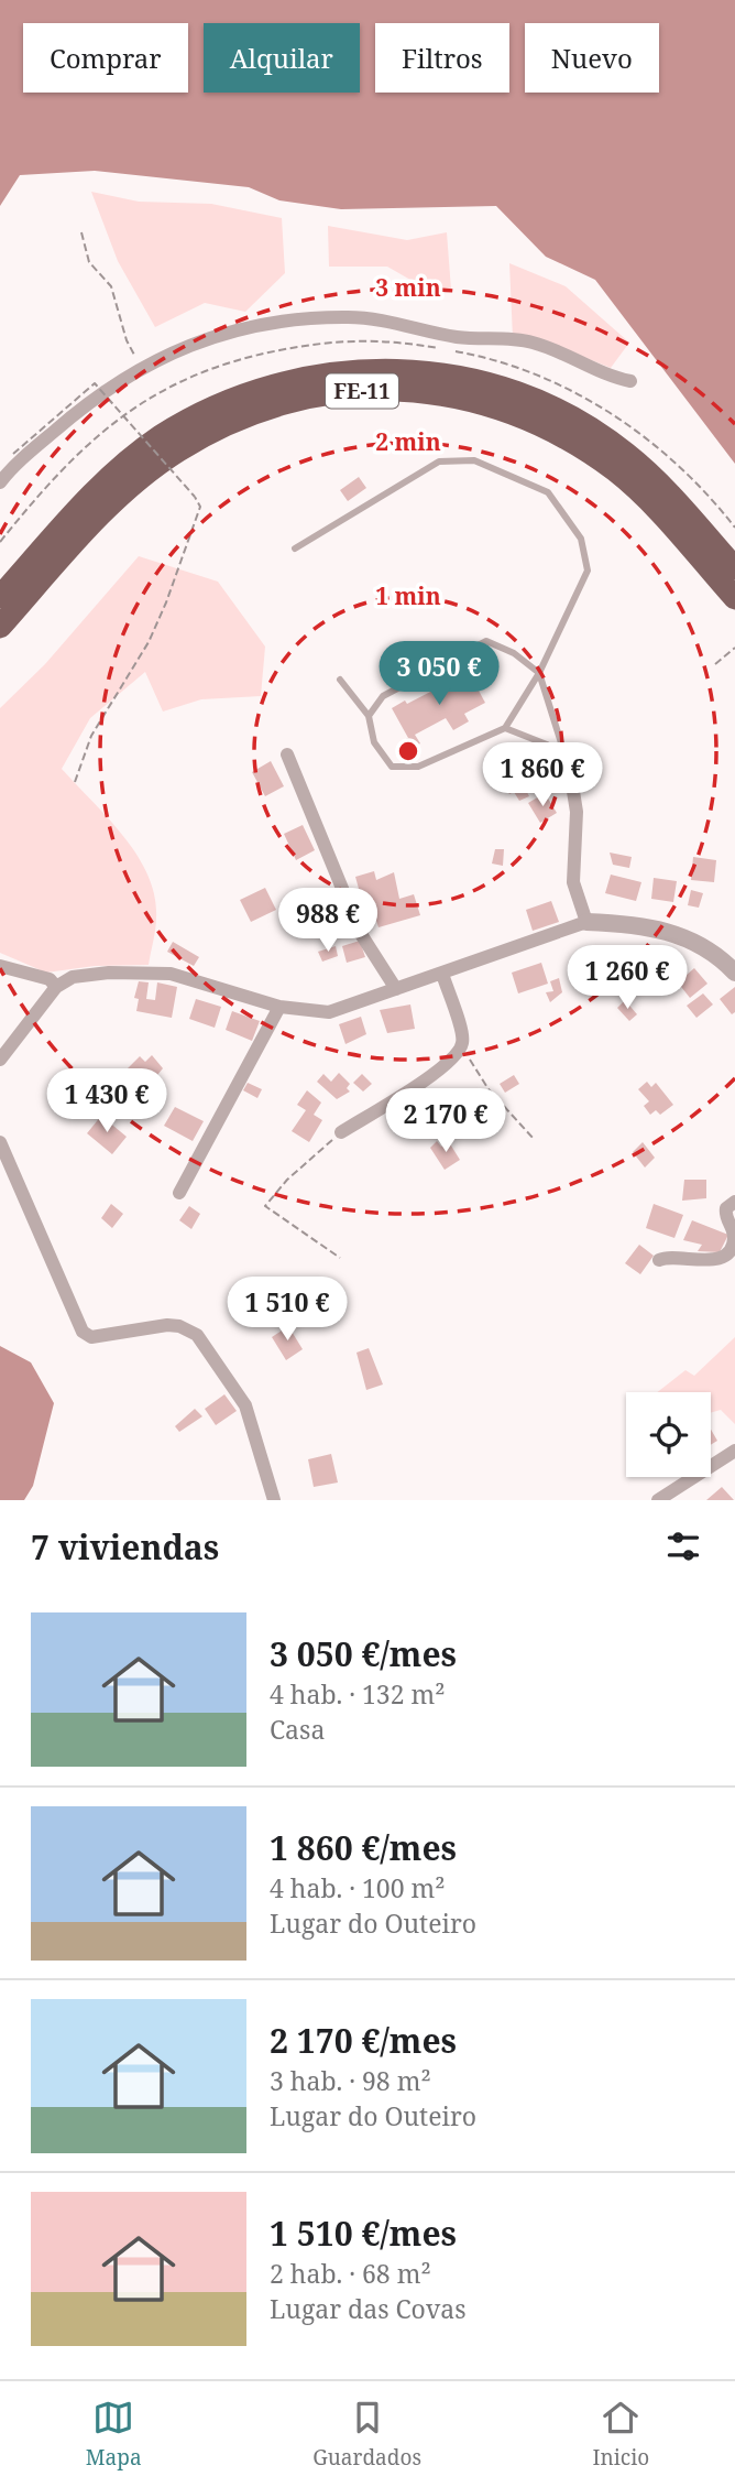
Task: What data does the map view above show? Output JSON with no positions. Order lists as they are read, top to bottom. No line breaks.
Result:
{"streets":{"highway":["FE-11"]},"page":{"chip":["Comprar","Alquilar","Filtros","Nuevo"],"price":["3 050 €","1 860 €","988 €","1 260 €","1 430 €","2 170 €","1 510 €"],"heading":"7 viviendas","list":[{"name":"3 050 €/mes","note":"4 hab. · 132 m² · Casa"},{"name":"1 860 €/mes","note":"4 hab. · 100 m² · Lugar do Outeiro"},{"name":"2 170 €/mes","note":"3 hab. · 98 m² · Lugar do Outeiro"},{"name":"1 510 €/mes","note":"2 hab. · 68 m² · Lugar das Covas"}],"tabs":["Mapa","Guardados","Inicio"]},"rings":["3 min","2 min","1 min"]}
